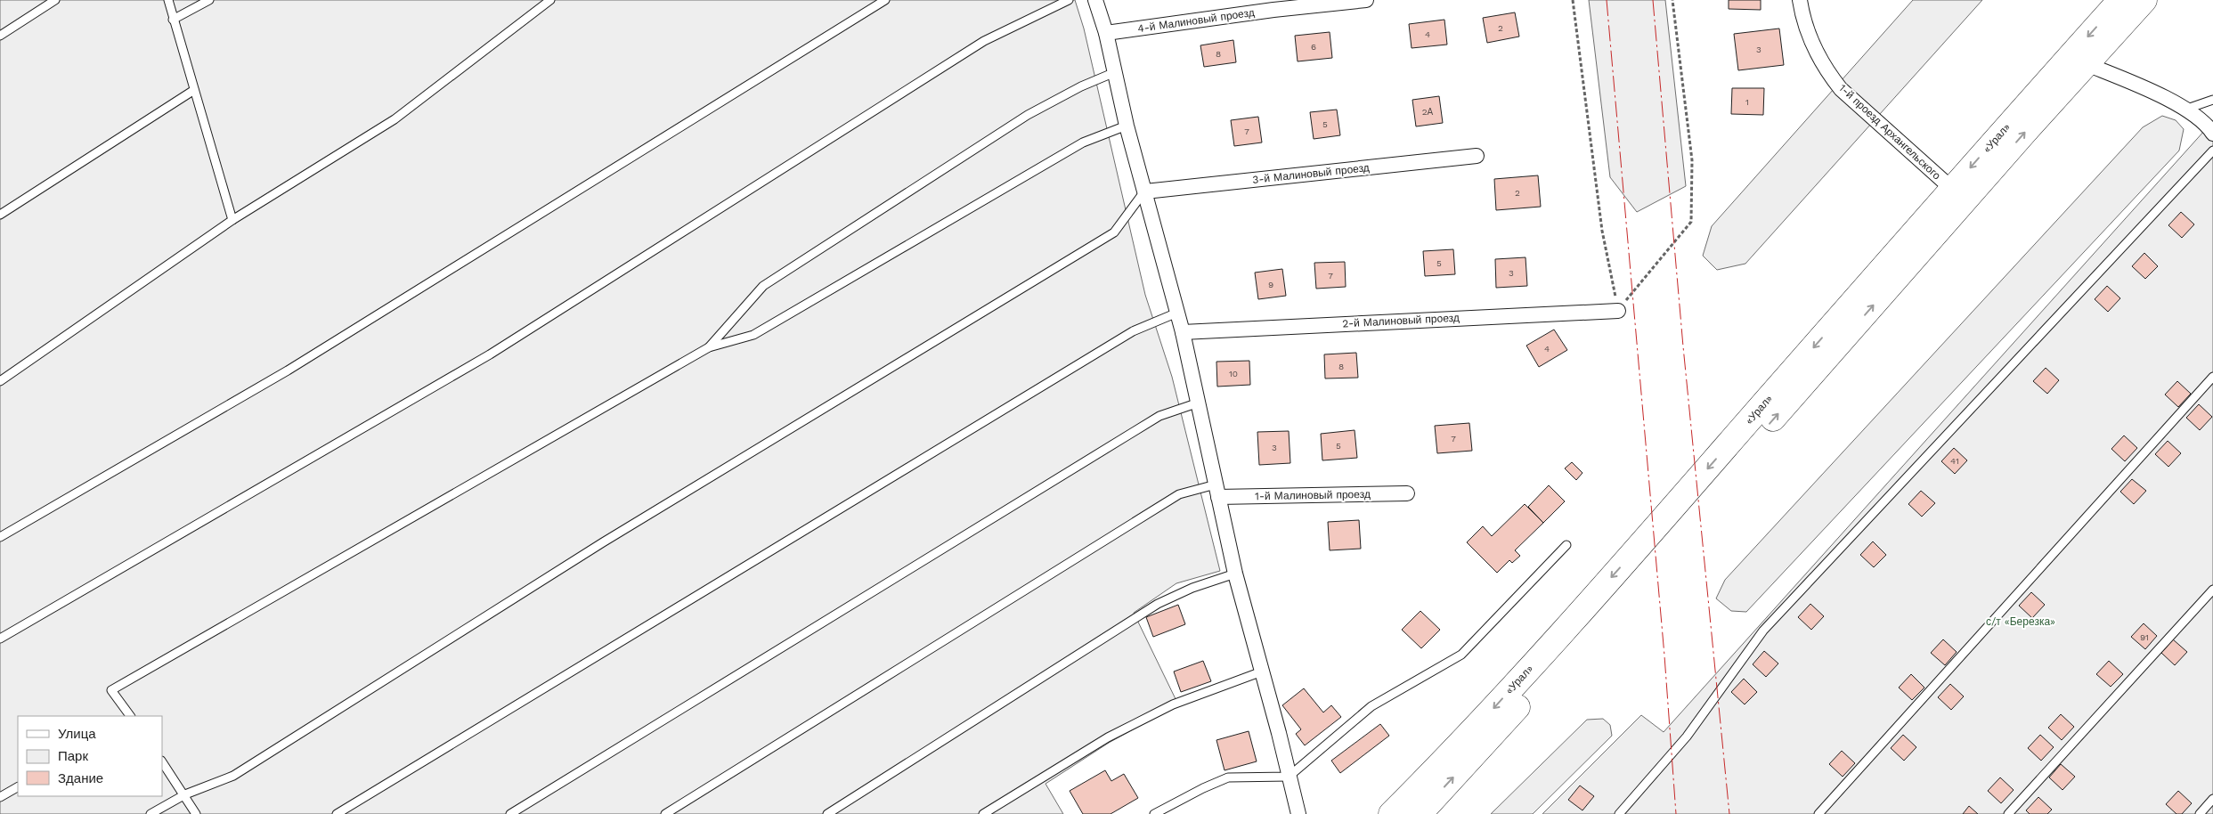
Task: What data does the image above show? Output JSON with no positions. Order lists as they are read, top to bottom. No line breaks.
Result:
{"streets":{"highway":["«Урал»"],"street":["4-й Малиновый проезд","1-й проезд Архангельского","3-й Малиновый проезд","2-й Малиновый проезд","1-й Малиновый проезд"]},"crossings":[["1-й проезд Архангельского","«Урал»"]],"parks":["с/т «Березка»"],"house_numbers":["2","4","6","3","8","1","2А","5","7","2","5","3","7","9","4","8","10","7","5","3","41","91"],"legend":["Улица","Парк","Здание"]}
